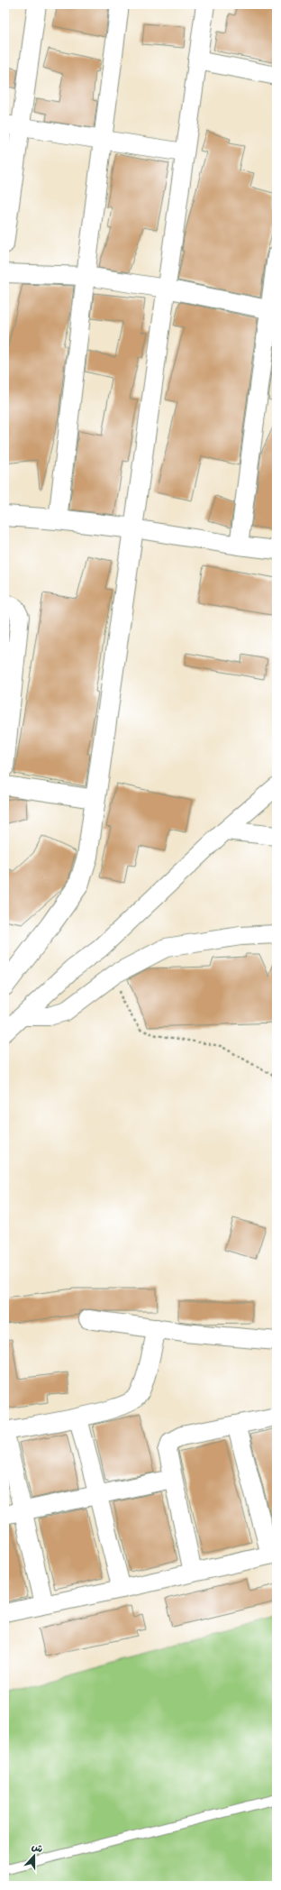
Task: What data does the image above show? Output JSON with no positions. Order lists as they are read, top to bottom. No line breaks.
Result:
{"north":"top"}
